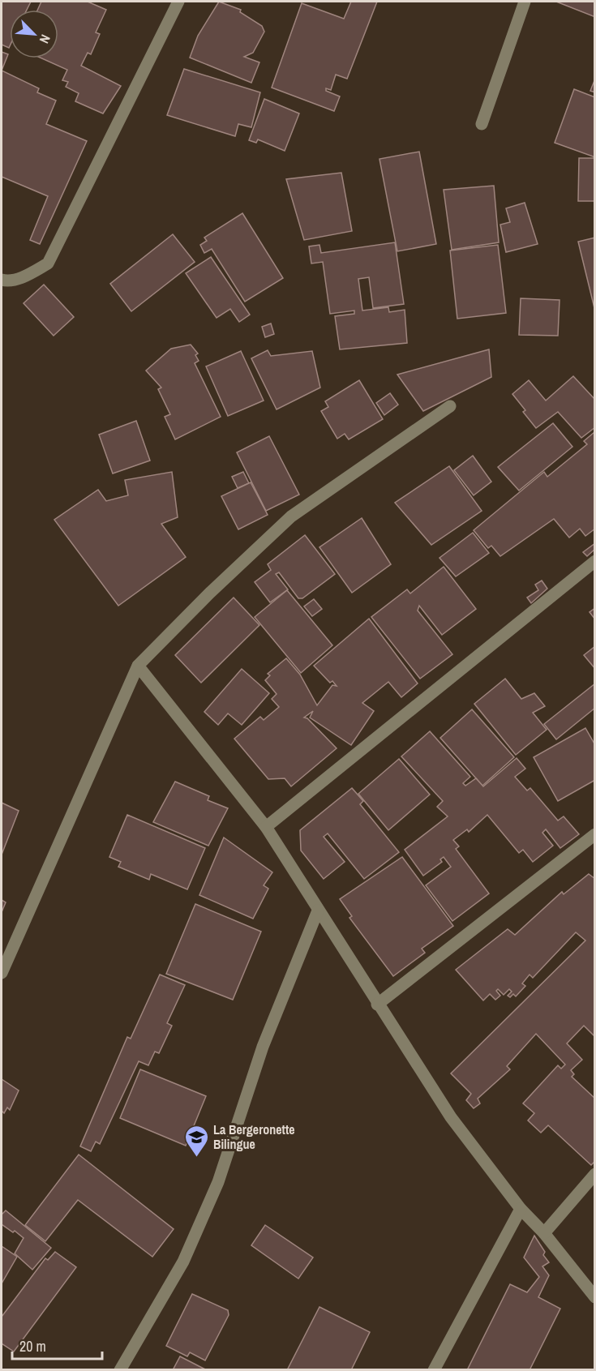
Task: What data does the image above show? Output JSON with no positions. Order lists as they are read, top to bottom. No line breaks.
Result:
{"places":{"school or university":["La Bergeronette Bilingue"]},"scale_bar":"20 m","north":"bottom right"}
